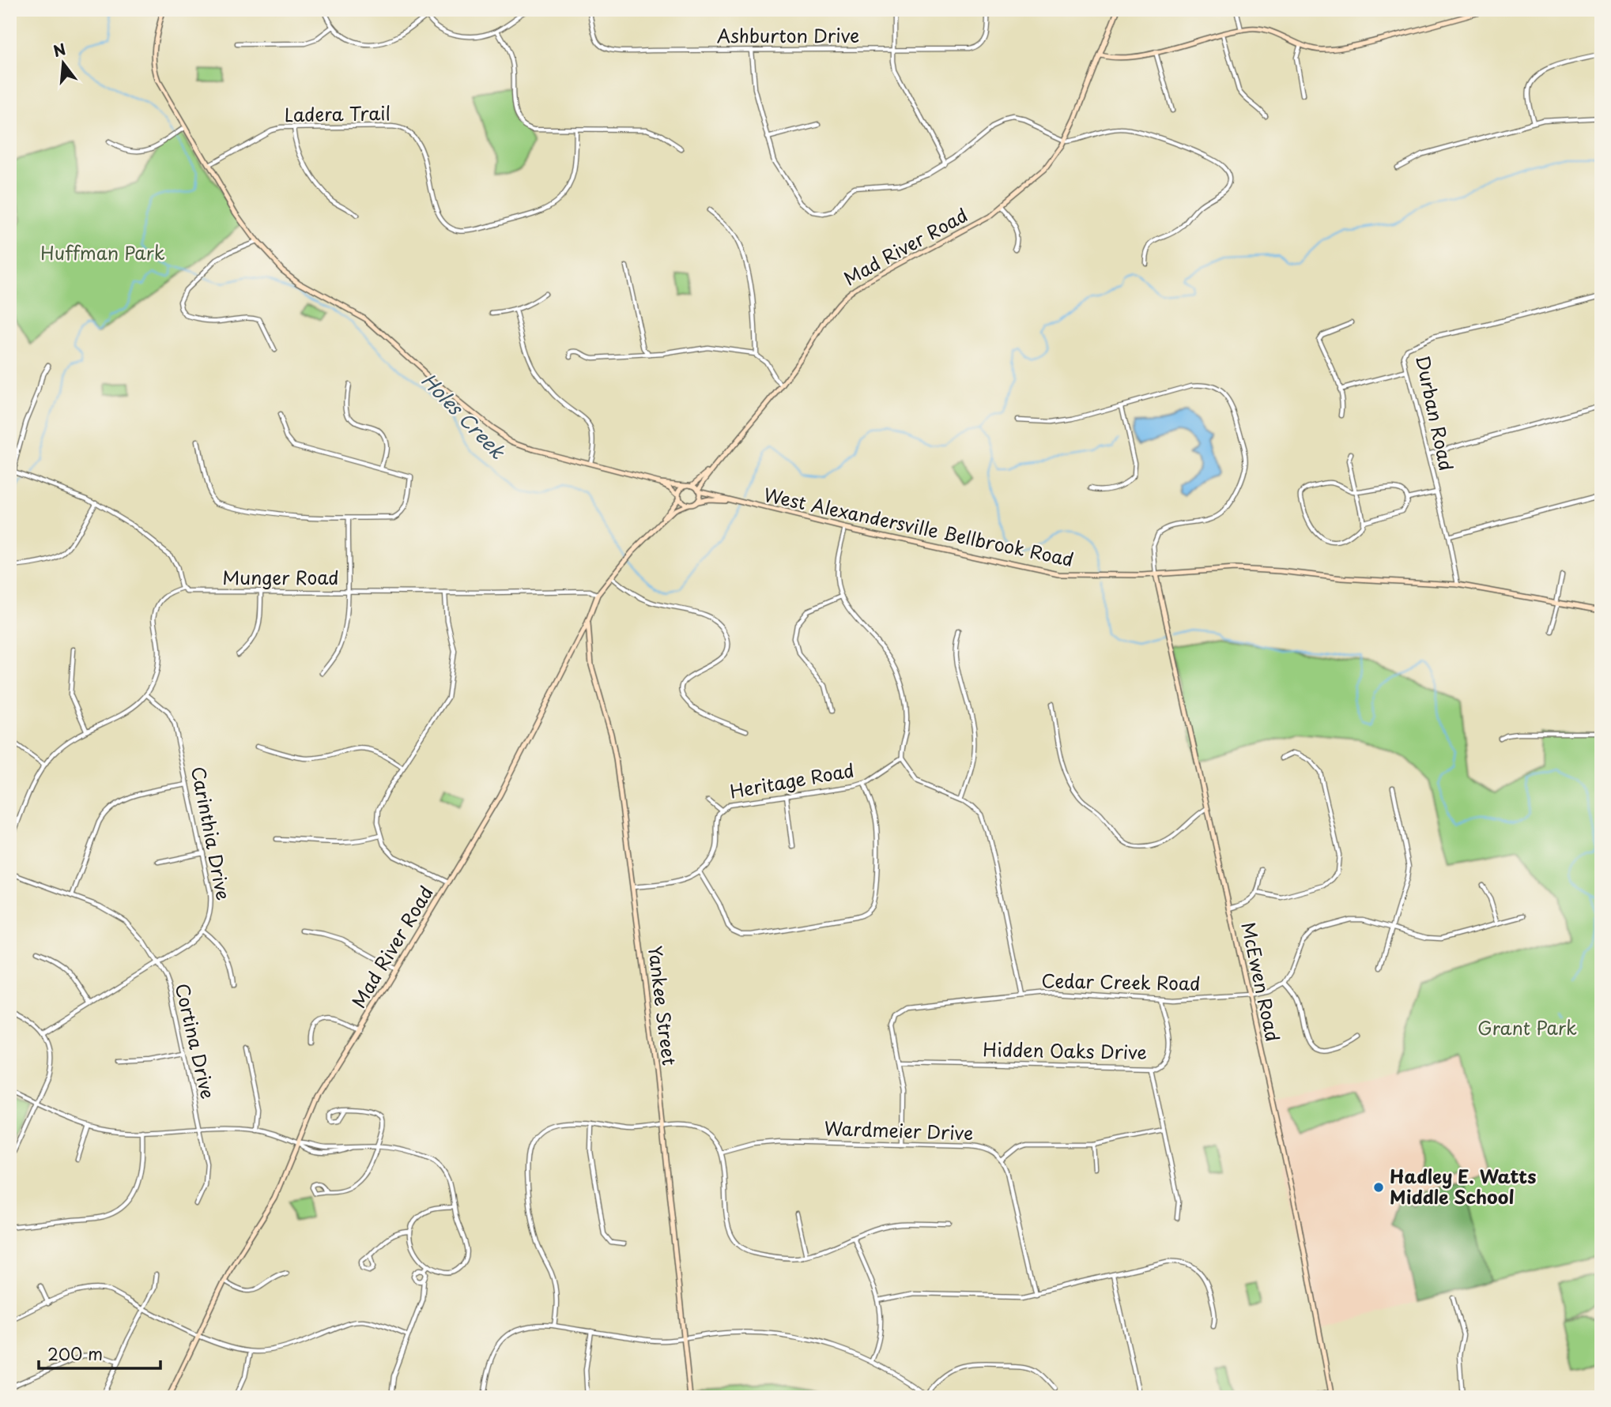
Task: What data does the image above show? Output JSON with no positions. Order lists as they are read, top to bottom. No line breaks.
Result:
{"streets":{"street":["Ashburton Drive","Ladera Trail","Mad River Road","Durban Road","West Alexandersville Bellbrook Road","Munger Road","Heritage Road","Carinthia Drive","McEwen Road","Cedar Creek Road","Yankee Street","Cortina Drive","Hidden Oaks Drive","Wardmeier Drive"]},"crossings":[["Mad River Road","West Alexandersville Bellbrook Road"],["Mad River Road","Munger Road"],["Mad River Road","Yankee Street"],["Durban Road","West Alexandersville Bellbrook Road"],["West Alexandersville Bellbrook Road","McEwen Road"],["McEwen Road","Cedar Creek Road"],["Cedar Creek Road","Hidden Oaks Drive"],["Cedar Creek Road","Wardmeier Drive"]],"water":["Holes Creek"],"parks":["Huffman Park","Grant Park"],"places":["Hadley E. Watts Middle School"],"scale_bar":"200 m","north":"top"}
